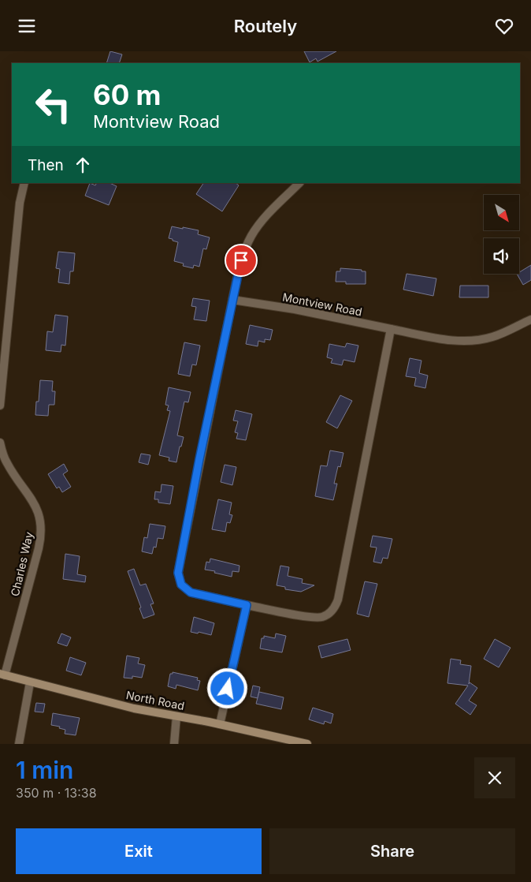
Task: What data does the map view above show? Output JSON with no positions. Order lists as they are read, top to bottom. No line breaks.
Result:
{"streets":{"main road":["North Road"],"street":["Montview Road","Charles Way"]},"crossings":[["Charles Way","North Road"]],"north":"bottom right","page":{"header":"Routely","turn":["60 m","Montview Road"],"then":"Then","heading":["1 min","350 m · 13:38"],"buttons":["Exit","Share"]}}
